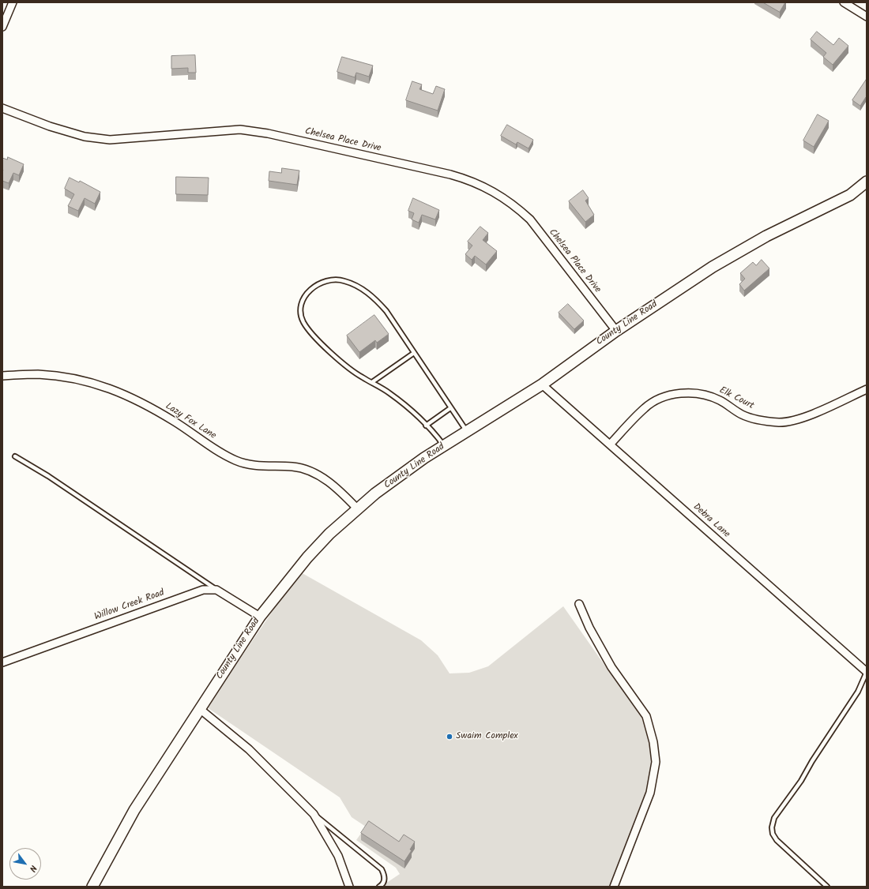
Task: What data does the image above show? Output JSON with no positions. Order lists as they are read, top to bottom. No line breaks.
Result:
{"streets":{"street":["Chelsea Place Drive","County Line Road","Elk Court","Lazy Fox Lane","Debra Lane","Willow Creek Road"]},"crossings":[["Chelsea Place Drive","County Line Road"],["County Line Road","Lazy Fox Lane"],["County Line Road","Debra Lane"],["Elk Court","Debra Lane"]],"places":["Swaim Complex"],"north":"bottom right"}
